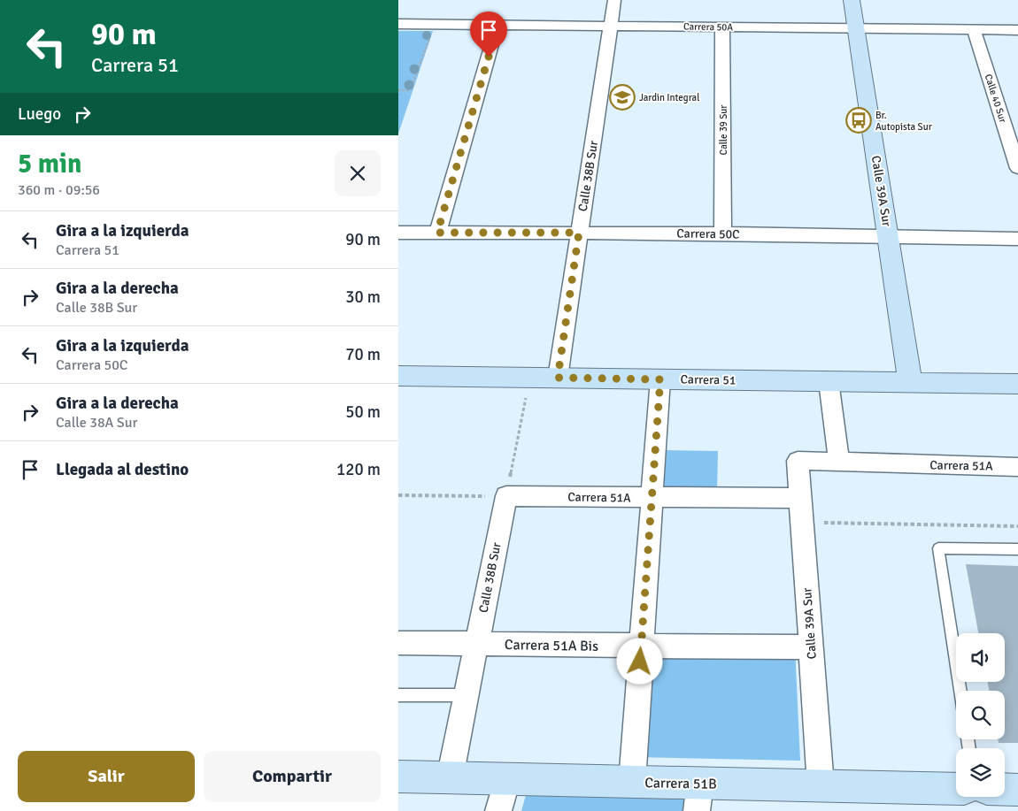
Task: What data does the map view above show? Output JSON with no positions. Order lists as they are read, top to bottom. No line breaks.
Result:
{"streets":{"street":["Carrera 50A","Calle 40 Sur","Calle 39 Sur","Calle 38B Sur","Calle 39A Sur","Carrera 50C","Carrera 51","Carrera 51A","Carrera 51A Bis","Carrera 51B"]},"crossings":[["Carrera 50A","Calle 40 Sur"],["Carrera 50A","Calle 39 Sur"],["Carrera 50A","Calle 38B Sur"],["Carrera 50A","Calle 39A Sur"],["Calle 39 Sur","Carrera 50C"],["Calle 38B Sur","Carrera 50C"],["Calle 38B Sur","Carrera 51"],["Calle 38B Sur","Carrera 51A"],["Calle 38B Sur","Carrera 51A Bis"],["Calle 38B Sur","Carrera 51B"],["Calle 39A Sur","Carrera 50C"],["Calle 39A Sur","Carrera 51"],["Calle 39A Sur","Carrera 51A"],["Calle 39A Sur","Carrera 51A Bis"],["Calle 39A Sur","Carrera 51B"]],"places":{"school or university":["Jardin Integral"],"bus stop":["Br. Autopista Sur"]},"page":{"turn":["90 m","Carrera 51"],"then":"Luego","heading":["5 min","360 m · 09:56"],"list":[{"name":"Gira a la izquierda","note":"Carrera 51","value":"90 m"},{"name":"Gira a la derecha","note":"Calle 38B Sur","value":"30 m"},{"name":"Gira a la izquierda","note":"Carrera 50C","value":"70 m"},{"name":"Gira a la derecha","note":"Calle 38A Sur","value":"50 m"},{"name":"Llegada al destino","value":"120 m"}],"buttons":["Salir","Compartir"]}}
